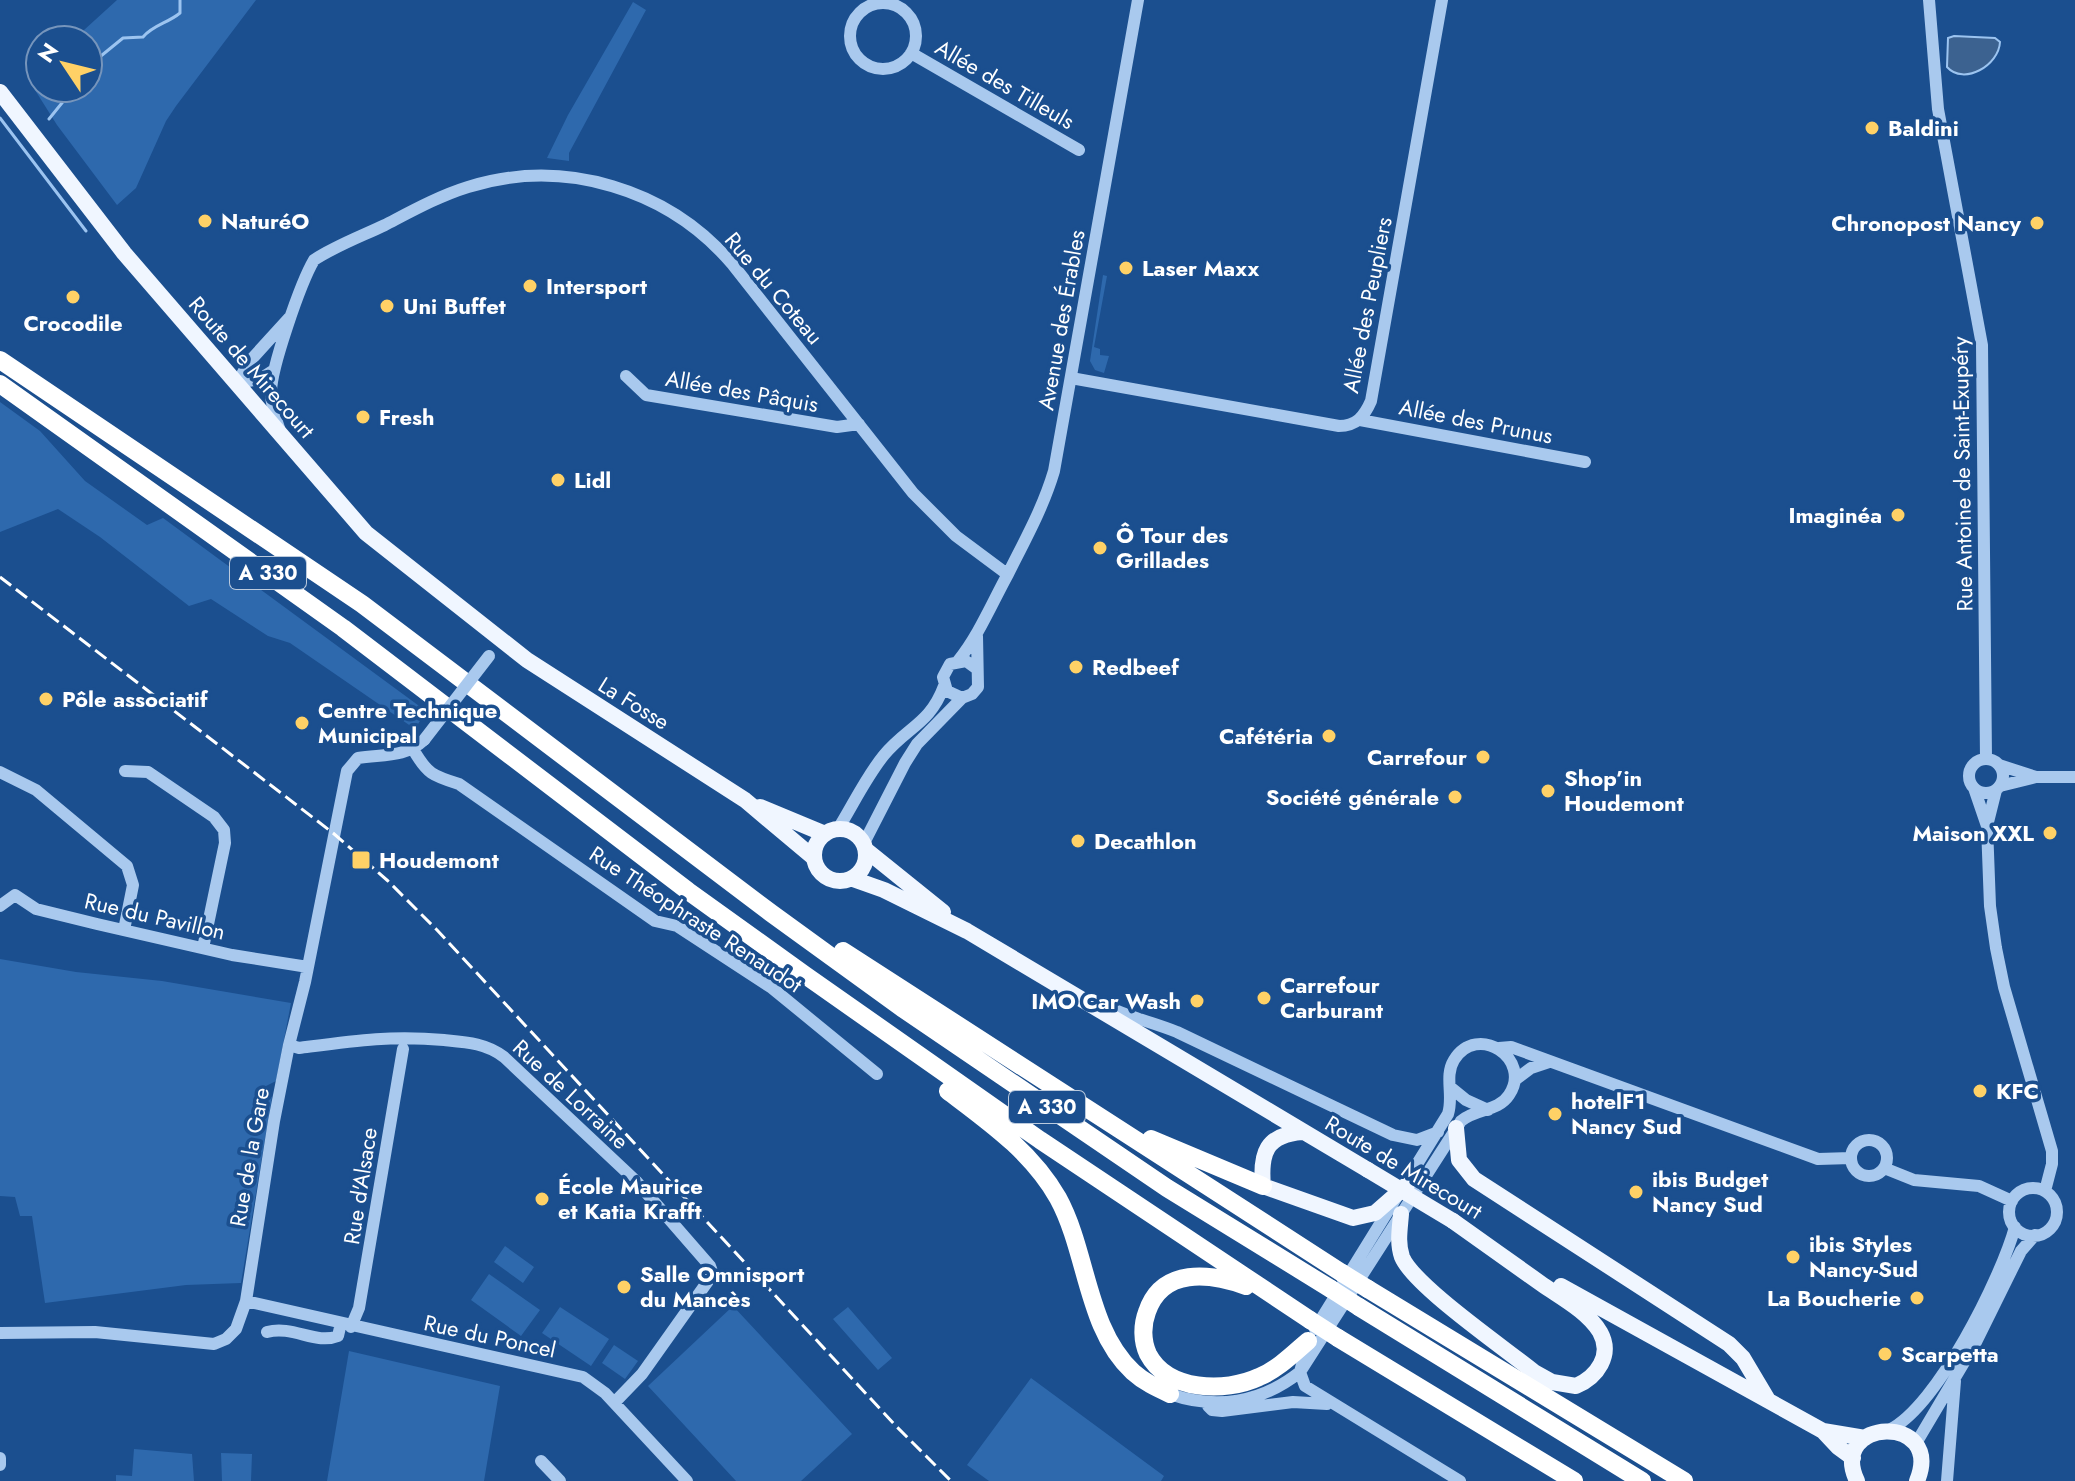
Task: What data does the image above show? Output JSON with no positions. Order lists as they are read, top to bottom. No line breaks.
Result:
{"streets":{"highway":["A 330"],"main road":["Route de Mirecourt","La Fosse"],"street":["Allée des Tilleuls","Rue du Coteau","Allée des Peupliers","Avenue des Érables","Allée des Pâquis","Allée des Prunus","Rue Antoine de Saint-Exupéry","Rue du Pavillon","Rue Théophraste Renaudot","Rue de Lorraine","Rue de la Gare","Rue d'Alsace","Rue du Poncel"]},"crossings":[["Rue du Coteau","Avenue des Érables"],["Rue du Coteau","Route de Mirecourt"],["Rue du Coteau","Allée des Pâquis"],["Allée des Peupliers","Avenue des Érables"],["Allée des Peupliers","Allée des Prunus"],["Route de Mirecourt","La Fosse"],["Rue du Pavillon","Rue de la Gare"],["Rue Théophraste Renaudot","Rue de la Gare"],["Rue de Lorraine","Rue de la Gare"],["Rue de Lorraine","Rue du Poncel"],["Rue de la Gare","Rue du Poncel"],["Rue d'Alsace","Rue du Poncel"]],"places":{"other":["Baldini","NaturéO","Chronopost Nancy","Laser Maxx","Intersport","Crocodile","Uni Buffet","Fresh","Lidl","Imaginéa","Ô Tour des Grillades","Redbeef","Pôle associatif","Centre Technique Municipal","Cafétéria","Carrefour","Shop’in Houdemont","Société générale","Maison XXL","Decathlon","Carrefour Carburant","IMO Car Wash","KFC","hotelF1 Nancy Sud","ibis Budget Nancy Sud","École Maurice et Katia Krafft","ibis Styles Nancy-Sud","Salle Omnisport du Mancès","La Boucherie","Scarpetta"],"transit":["Houdemont"]},"north":"top left"}
